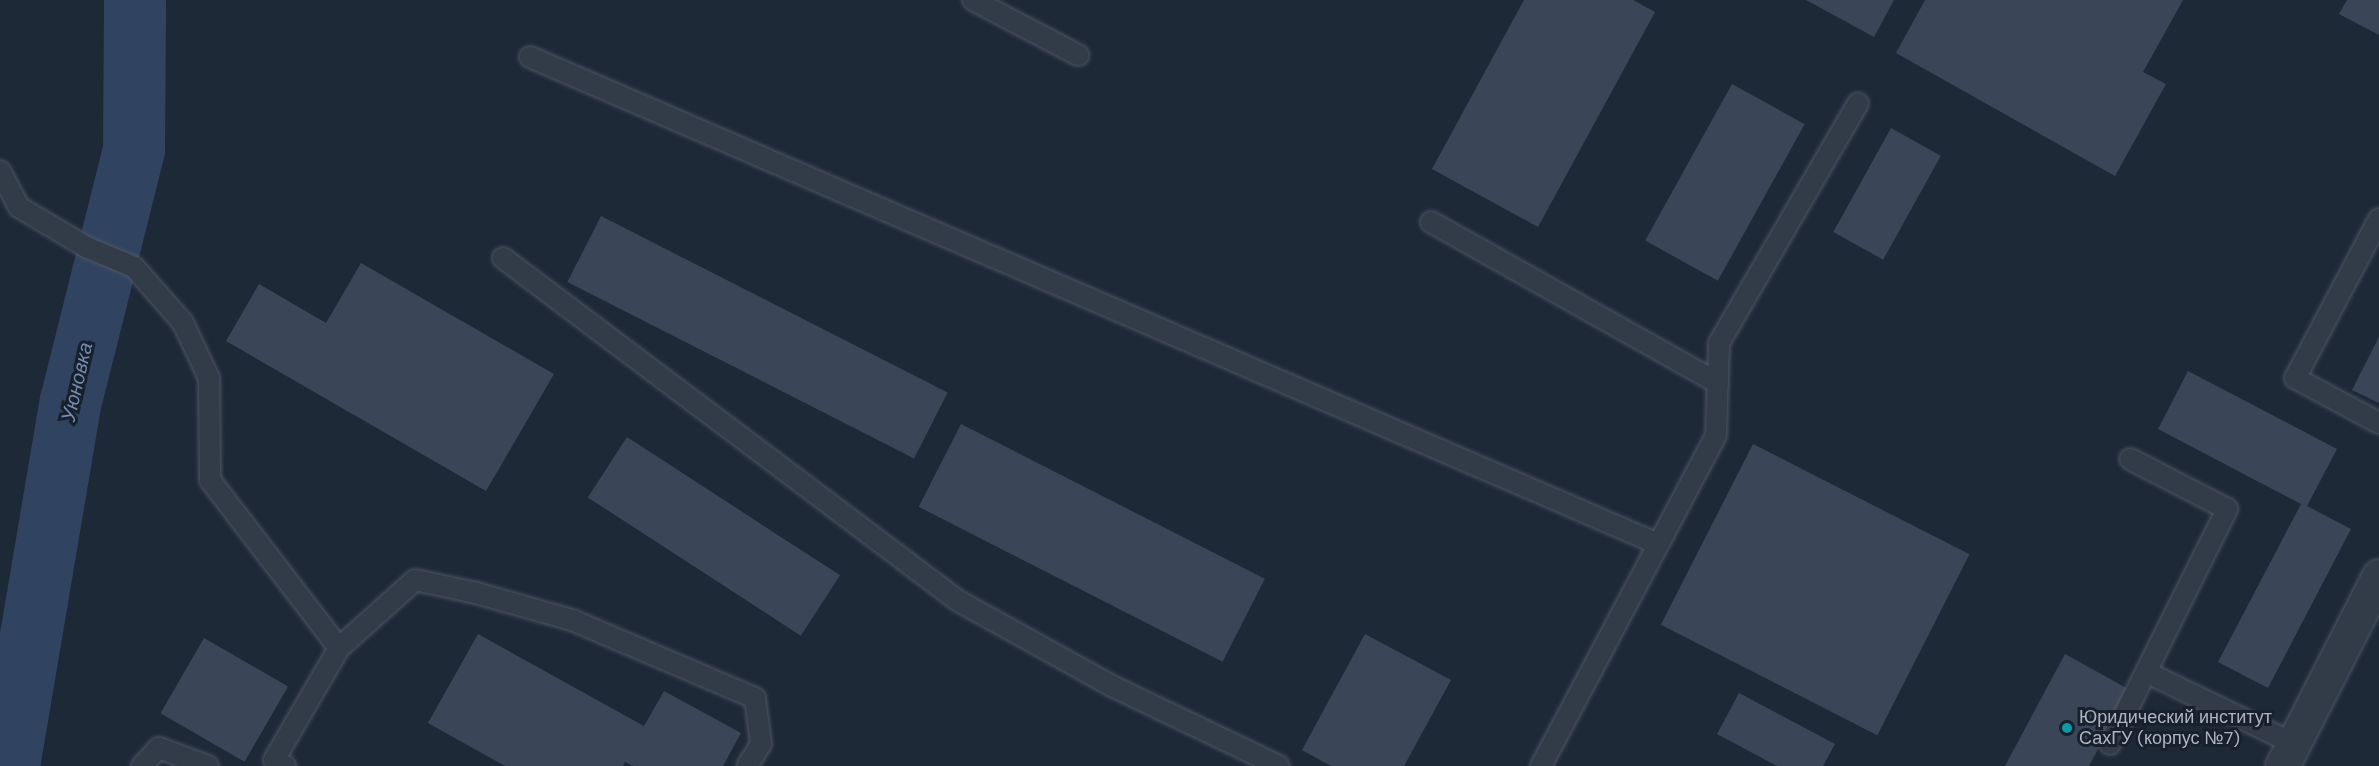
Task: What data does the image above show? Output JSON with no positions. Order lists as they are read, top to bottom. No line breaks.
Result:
{"water":["Уюновка"],"places":["Юридический институт СахГУ (корпус №7)"]}
